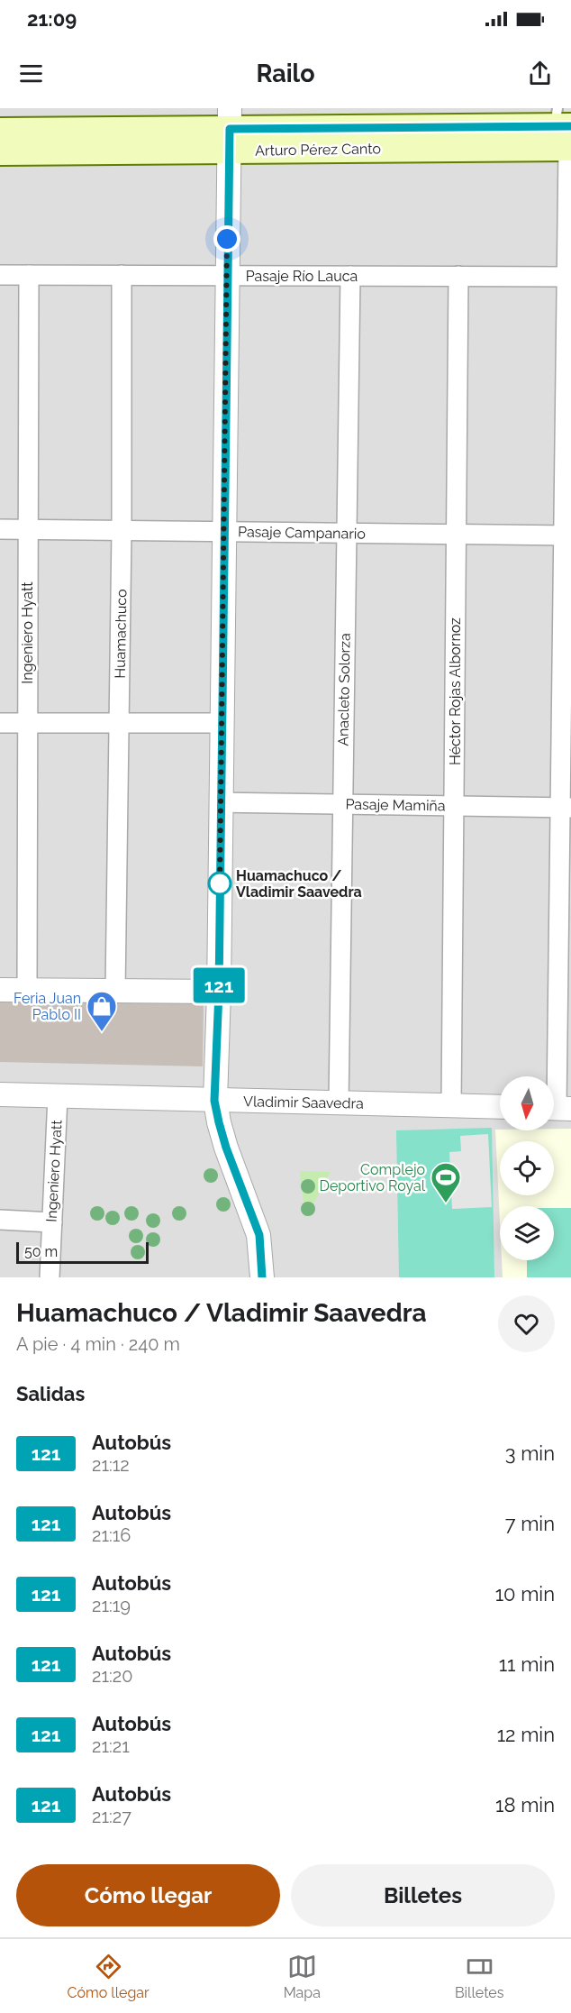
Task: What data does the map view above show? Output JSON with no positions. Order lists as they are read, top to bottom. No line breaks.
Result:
{"streets":{"main road":["Arturo Pérez Canto"],"street":["Pasaje Río Lauca","Pasaje Campanario","Ingeniero Hyatt","Huamachuco","Anacleto Solorza","Héctor Rojas Albornoz","Pasaje Mamiña","Vladimir Saavedra"]},"crossings":[["Pasaje Río Lauca","Ingeniero Hyatt"],["Pasaje Río Lauca","Huamachuco"],["Pasaje Río Lauca","Anacleto Solorza"],["Pasaje Río Lauca","Héctor Rojas Albornoz"],["Pasaje Campanario","Ingeniero Hyatt"],["Pasaje Campanario","Huamachuco"],["Pasaje Campanario","Anacleto Solorza"],["Pasaje Campanario","Héctor Rojas Albornoz"],["Ingeniero Hyatt","Vladimir Saavedra"],["Anacleto Solorza","Pasaje Mamiña"],["Anacleto Solorza","Vladimir Saavedra"],["Héctor Rojas Albornoz","Pasaje Mamiña"],["Héctor Rojas Albornoz","Vladimir Saavedra"]],"places":{"other":["Huamachuco / Vladimir Saavedra"],"shop":["Feria Juan Pablo II"],"sports":["Complejo Deportivo Royal"]},"lines":["bus line 121"],"scale_bar":"50 m","north":"bottom","page":{"status":"21:09","header":"Railo","on_map":"121","scale":"50 m","heading":[["Huamachuco / Vladimir Saavedra","A pie · 4 min · 240 m"],"Salidas"],"list":[{"mark":"121","name":"Autobús","note":"21:12","value":"3 min"},{"mark":"121","name":"Autobús","note":"21:16","value":"7 min"},{"mark":"121","name":"Autobús","note":"21:19","value":"10 min"},{"mark":"121","name":"Autobús","note":"21:20","value":"11 min"},{"mark":"121","name":"Autobús","note":"21:21","value":"12 min"},{"mark":"121","name":"Autobús","note":"21:27","value":"18 min"}],"buttons":["Cómo llegar","Billetes"],"tabs":["Cómo llegar","Mapa","Billetes"]}}
